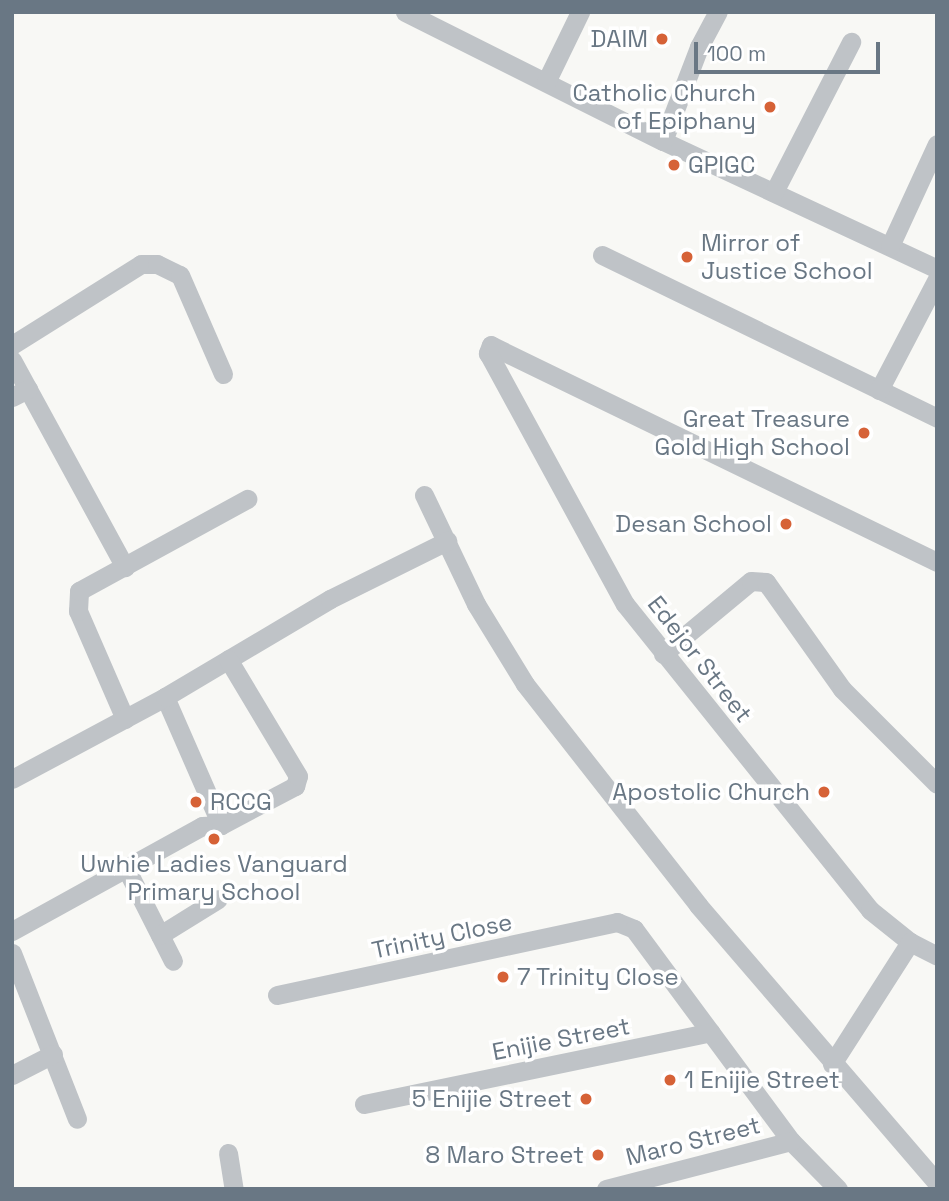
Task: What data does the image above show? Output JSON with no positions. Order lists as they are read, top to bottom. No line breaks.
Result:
{"streets":{"street":["Edejor Street","Trinity Close","Enijie Street","Maro Street"]},"crossings":[["Trinity Close","Enijie Street"]],"places":["DAIM","Catholic Church of Epiphany","GPIGC","Mirror of Justice School","Great Treasure Gold High School","Desan School","Apostolic Church","RCCG","Uwhie Ladies Vanguard Primary School","7 Trinity Close","1 Enijie Street","5 Enijie Street","8 Maro Street"],"scale_bar":"100 m"}
